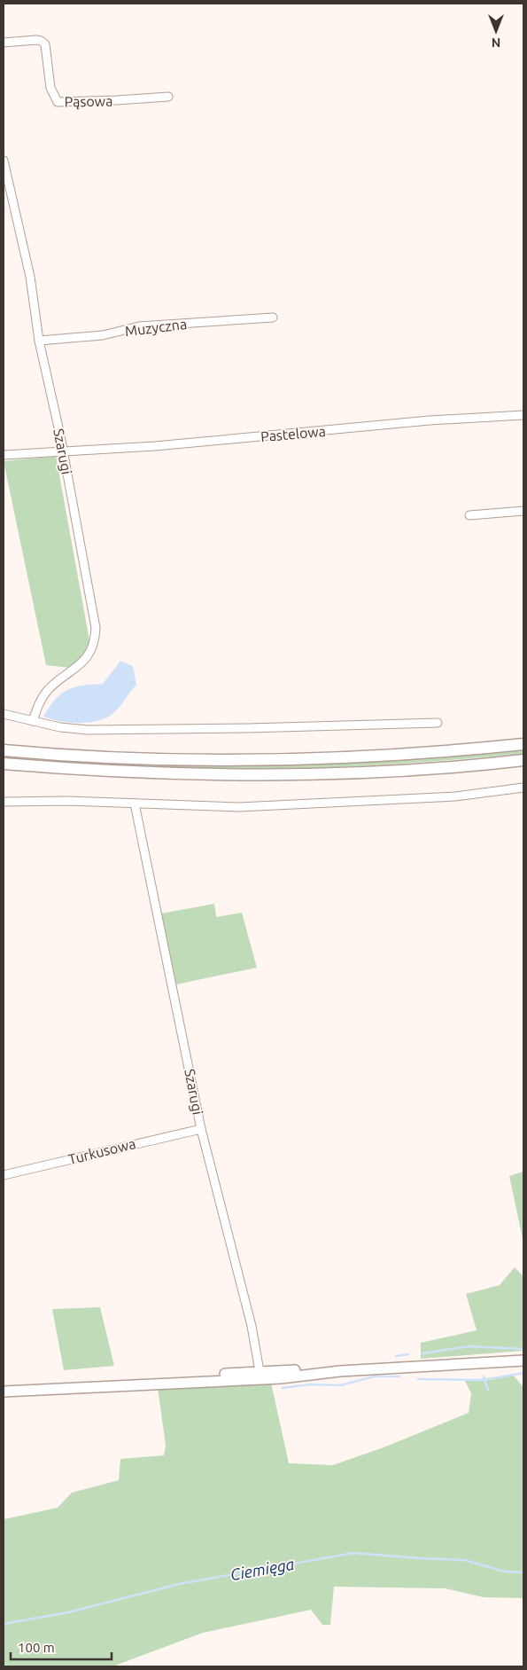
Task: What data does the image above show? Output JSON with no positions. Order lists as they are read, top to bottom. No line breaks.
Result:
{"streets":{"street":["Pąsowa","Muzyczna","Pastelowa","Szarugi","Turkusowa"]},"crossings":[["Muzyczna","Szarugi"],["Pastelowa","Szarugi"],["Szarugi","Turkusowa"]],"water":["Ciemięga"],"scale_bar":"100 m","north":"bottom"}
